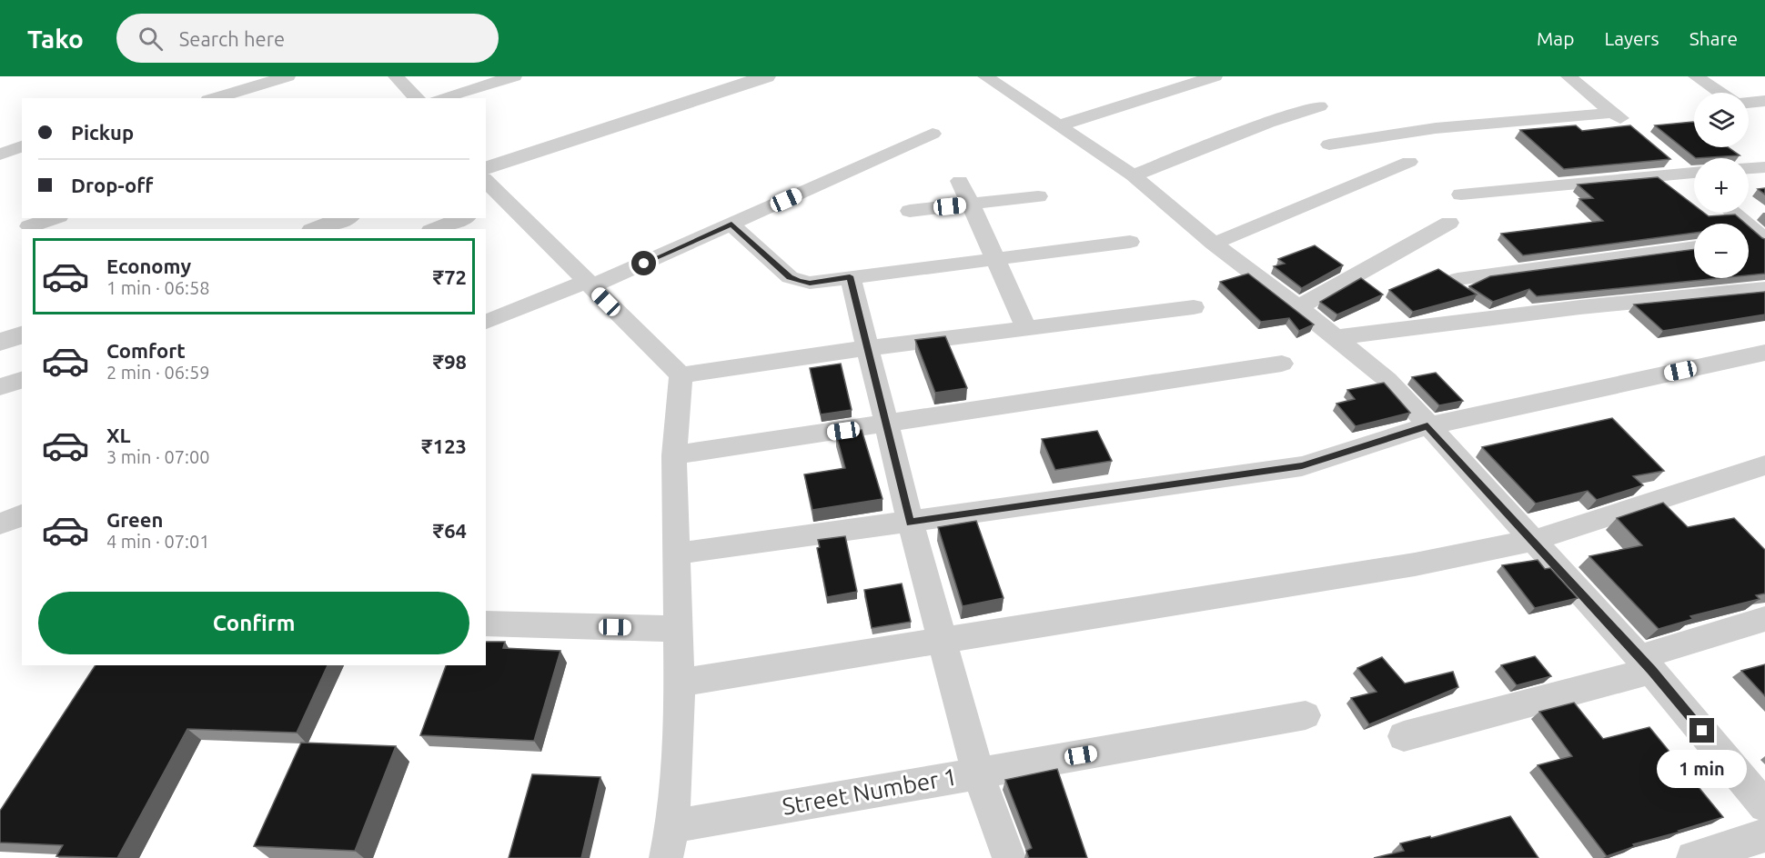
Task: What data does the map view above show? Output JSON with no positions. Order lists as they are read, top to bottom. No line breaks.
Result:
{"streets":{"street":["Street Number 1"]},"page":{"header":"Tako","search":"Search here","nav":["Map","Layers","Share"],"map_buttons":["+","−"],"banner":["Pickup","Drop-off"],"list":[{"name":"Economy","note":"1 min · 06:58","value":"₹72"},{"name":"Comfort","note":"2 min · 06:59","value":"₹98"},{"name":"XL","note":"3 min · 07:00","value":"₹123"},{"name":"Green","note":"4 min · 07:01","value":"₹64"}],"buttons":"Confirm","bubble":"1 min"}}
